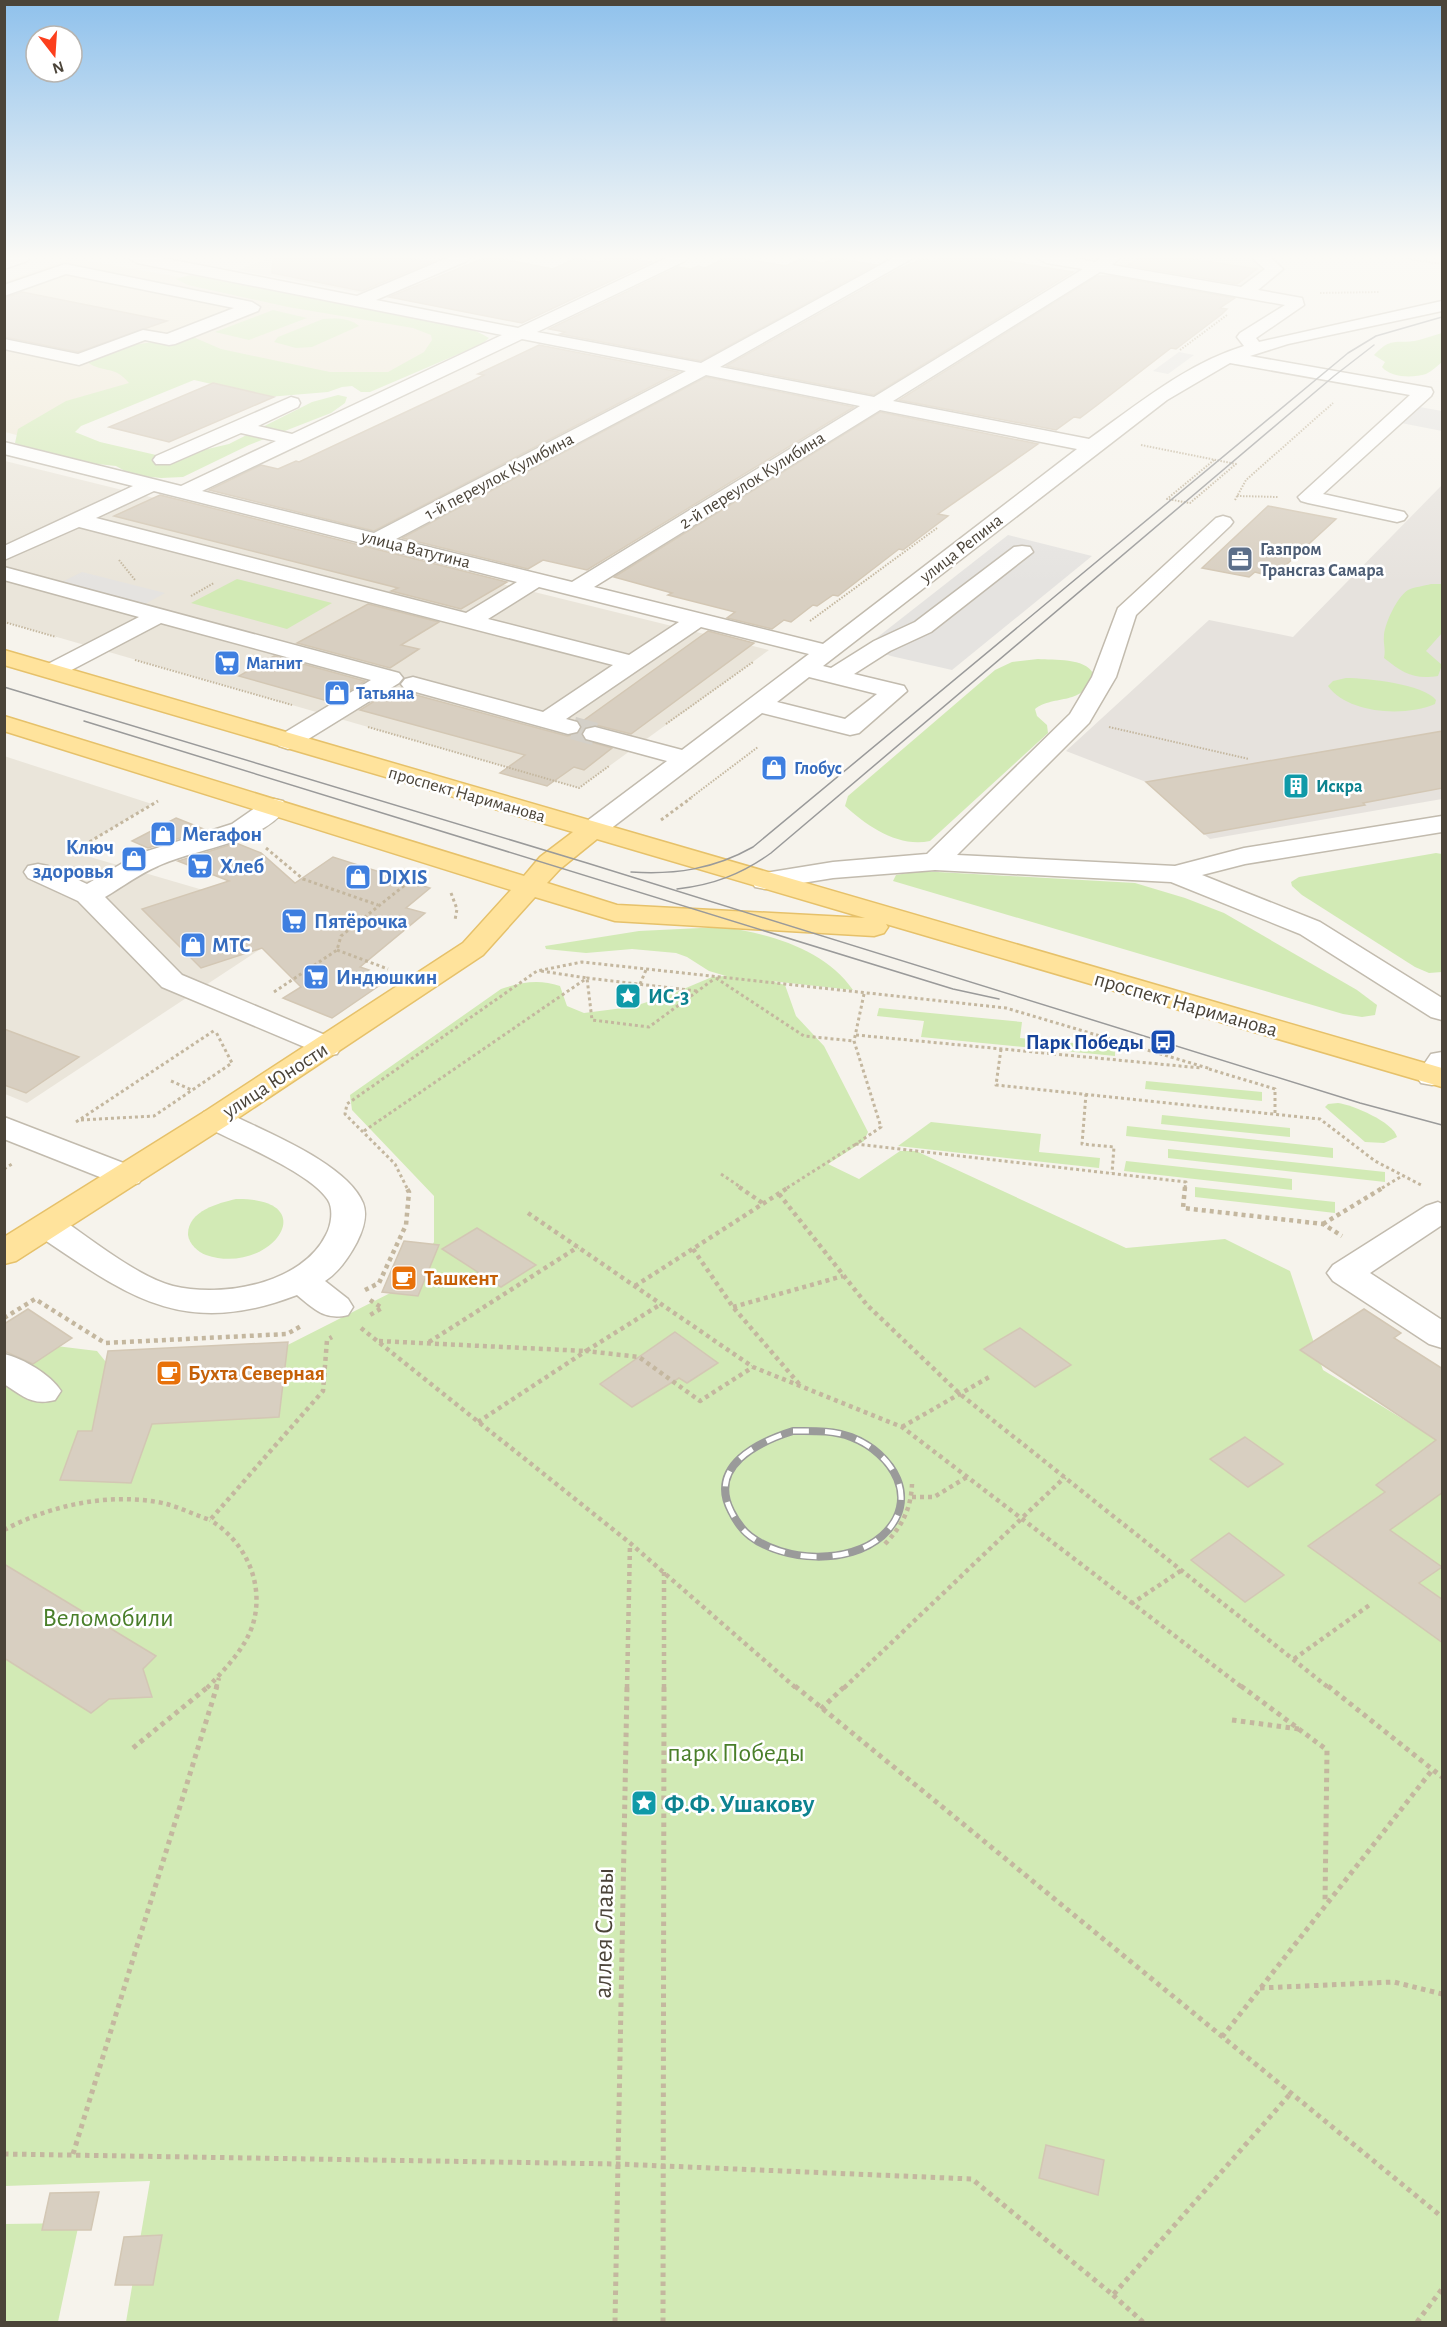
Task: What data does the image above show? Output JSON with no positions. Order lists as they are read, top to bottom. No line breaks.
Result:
{"streets":{"main road":["улица Репина","проспект Нариманова","улица Юности"],"street":["1-й переулок Кулибина","2-й переулок Кулибина","улица Ватутина"],"path":["аллея Славы"]},"crossings":[["1-й переулок Кулибина","улица Ватутина"],["2-й переулок Кулибина","улица Ватутина"],["улица Репина","улица Ватутина"],["улица Репина","проспект Нариманова"],["улица Репина","улица Юности"],["проспект Нариманова","улица Юности"]],"parks":["Веломобили","парк Победы"],"places":{"office":["Газпром Трансгаз Самара"],"supermarket":["Магнит","Хлеб","Пятёрочка","Индюшкин"],"shop":["Татьяна","Глобус","Мегафон","Ключ здоровья","DIXIS","МТС"],"building":["Искра"],"place":["ИС-3","Ф.Ф. Ушакову"],"bus stop":["Парк Победы"],"cafe":["Ташкент","Бухта Северная"]},"north":"bottom"}
